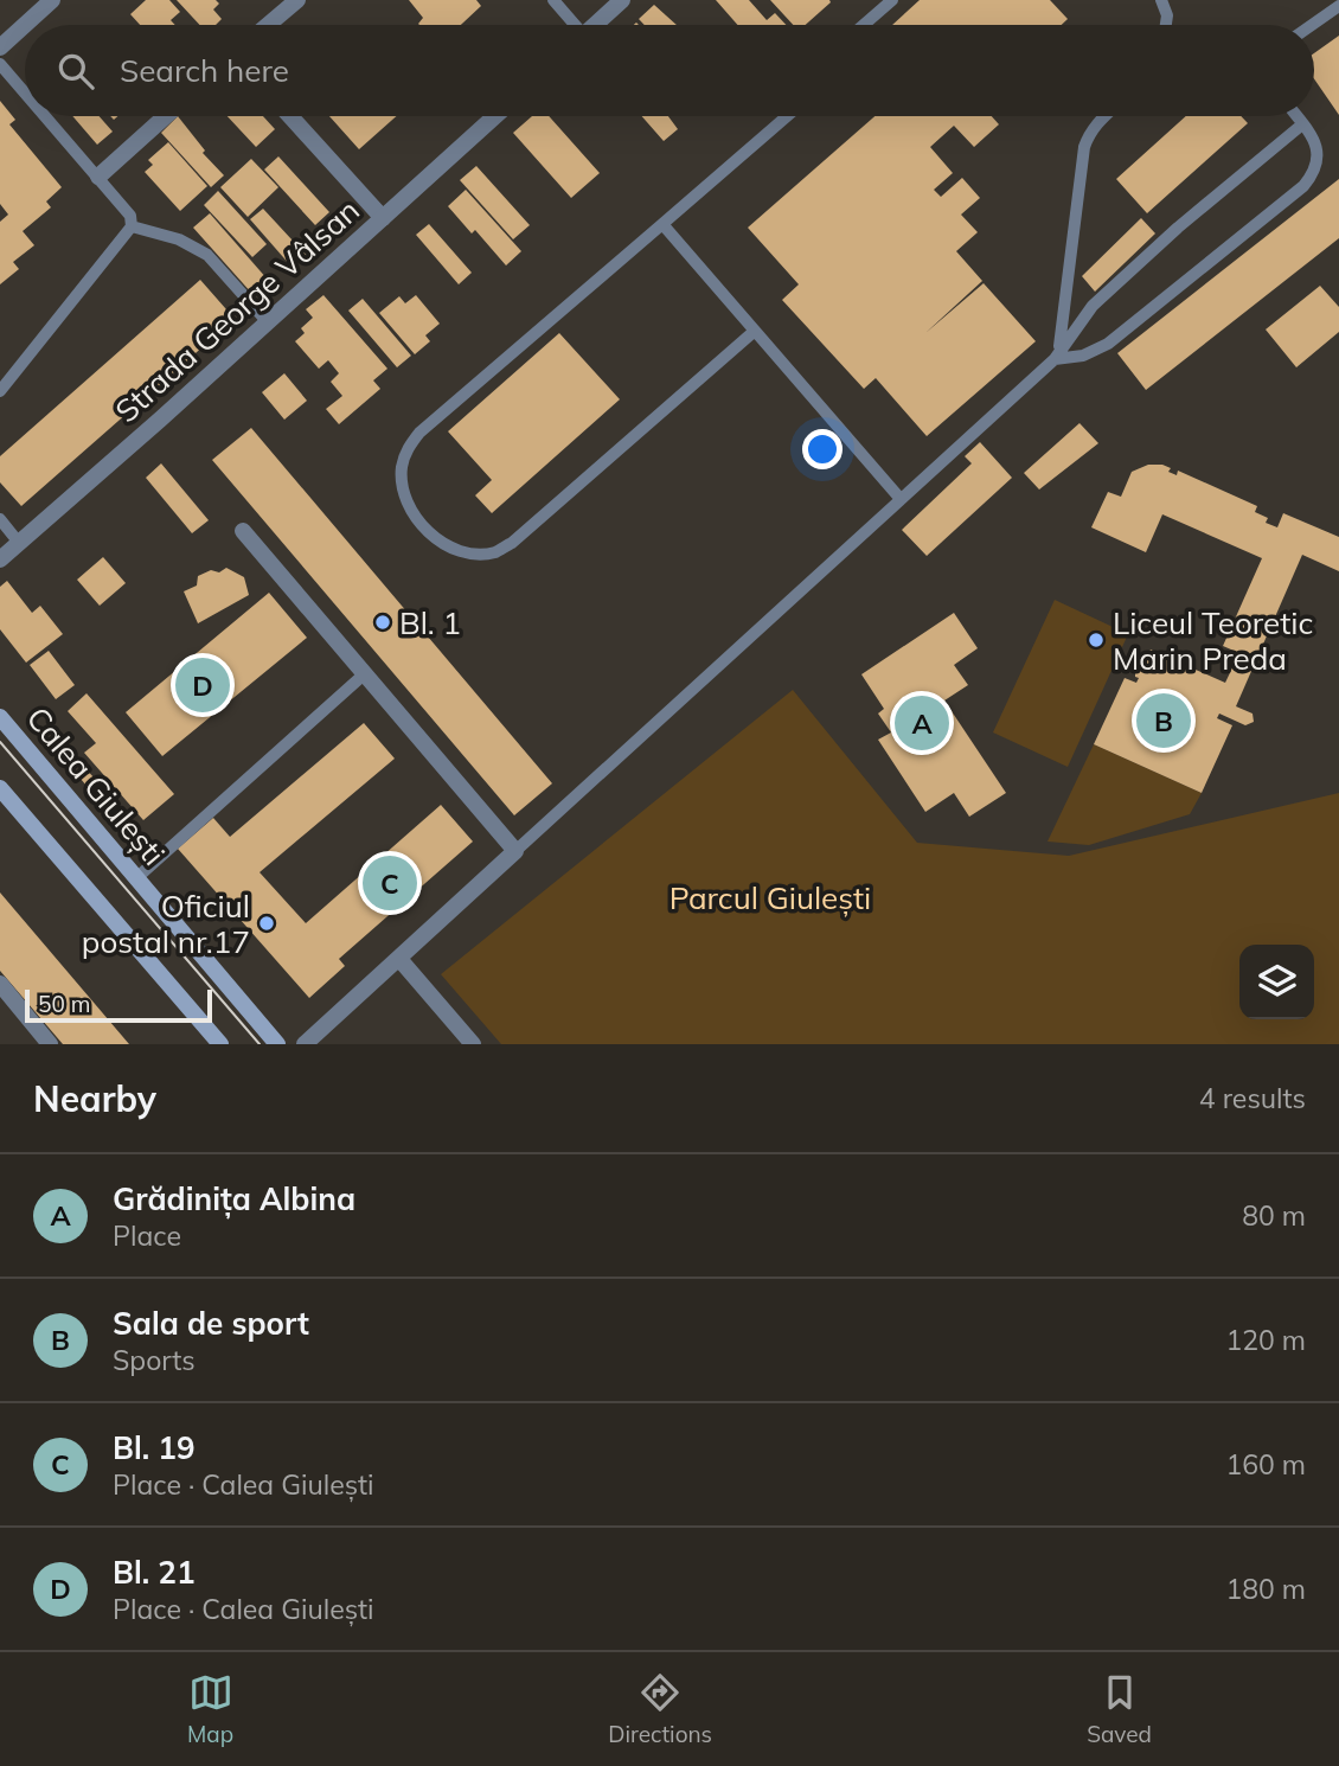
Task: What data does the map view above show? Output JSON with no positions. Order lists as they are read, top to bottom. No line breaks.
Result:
{"streets":{"main road":["Calea Giulești"],"street":["Strada George Vâlsan"]},"parks":["Parcul Giulești"],"places":["Bl. 1","Liceul Teoretic Marin Preda","Oficiul postal nr.17"],"scale_bar":"50 m","page":{"search":"Search here","pins":["D","B","A","C"],"scale":"50 m","heading":["Nearby","4 results"],"list":[{"mark":"A","name":"Grădinița Albina","note":"Place","value":"80 m"},{"mark":"B","name":"Sala de sport","note":"Sports","value":"120 m"},{"mark":"C","name":"Bl. 19","note":"Place · Calea Giulești","value":"160 m"},{"mark":"D","name":"Bl. 21","note":"Place · Calea Giulești","value":"180 m"}],"nav":["Map","Directions","Saved"]}}
